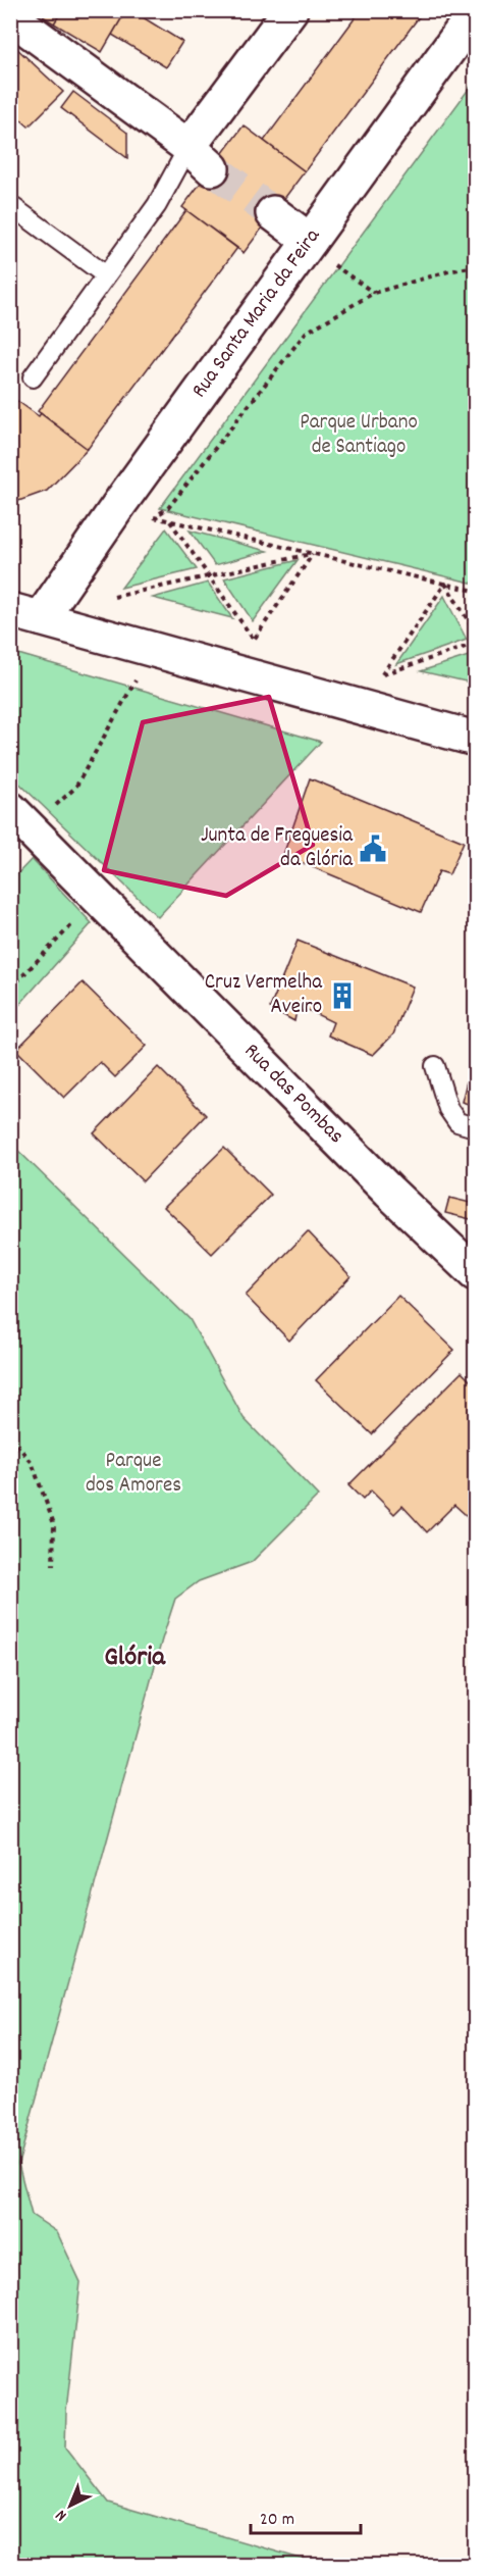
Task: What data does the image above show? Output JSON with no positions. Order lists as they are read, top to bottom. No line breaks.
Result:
{"streets":{"street":["Rua Santa Maria da Feira","Rua das Pombas"]},"districts":["Glória"],"parks":["Parque Urbano de Santiago","Parque dos Amores"],"places":{"public building":["Junta de Freguesia da Glória"],"building":["Cruz Vermelha Aveiro"]},"scale_bar":"20 m","north":"bottom left"}
